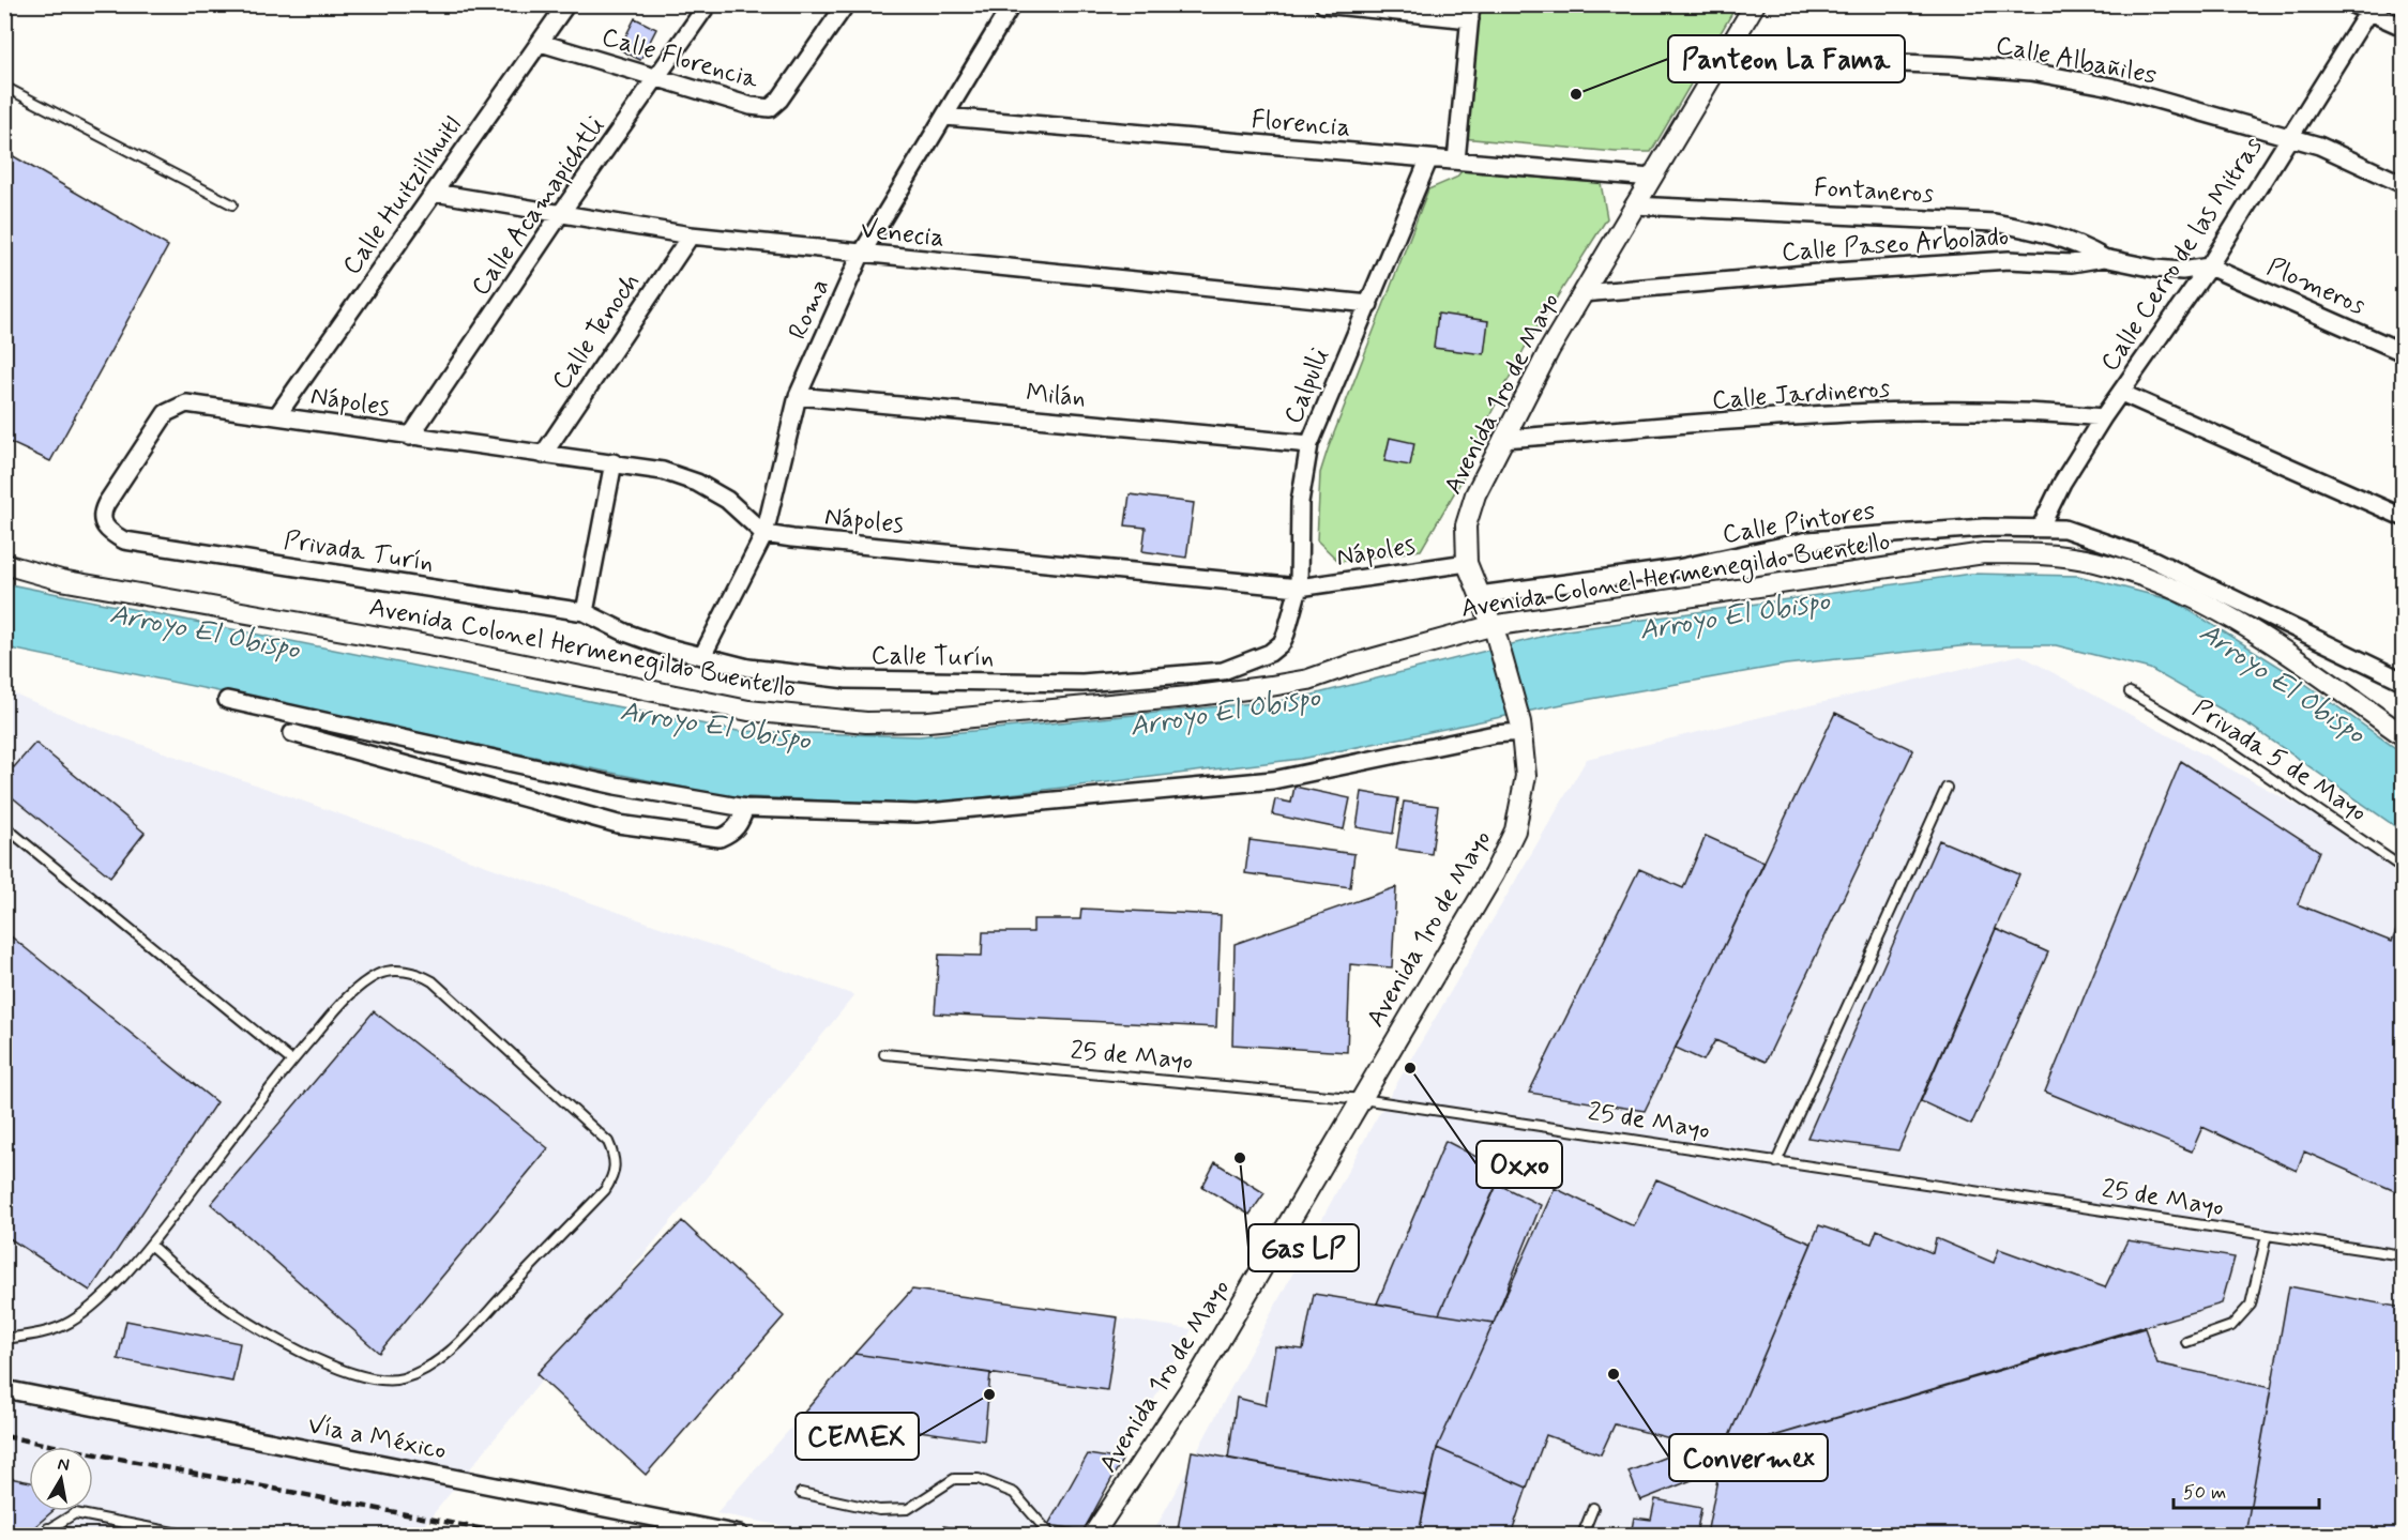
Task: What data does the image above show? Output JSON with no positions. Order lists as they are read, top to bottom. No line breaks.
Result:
{"streets":{"street":["Calle Florencia","Calle Albañiles","Florencia","Fontaneros","Calle Huitzilíhuitl","Calle Acamapichtli","Venecia","Calle Paseo Arbolado","Calle Cerro de las Mitras","Plomeros","Roma","Calle Tenoch","Calpulli","Avenida 1ro de Mayo","Calle Jardineros","Milán","Nápoles","Calle Pintores","Privada Turín","Avenida Colonel Hermenegildo Buentello","Calle Turín","Vía a México"],"lane":["Privada 5 de Mayo","25 de Mayo"]},"crossings":[["Calle Florencia","Calle Huitzilíhuitl"],["Calle Florencia","Calle Acamapichtli"],["Calle Albañiles","Calle Cerro de las Mitras"],["Calle Albañiles","Avenida 1ro de Mayo"],["Florencia","Roma"],["Florencia","Calpulli"],["Florencia","Avenida 1ro de Mayo"],["Fontaneros","Calle Paseo Arbolado"],["Fontaneros","Avenida 1ro de Mayo"],["Calle Huitzilíhuitl","Venecia"],["Calle Huitzilíhuitl","Nápoles"],["Calle Acamapichtli","Venecia"],["Calle Acamapichtli","Nápoles"],["Venecia","Roma"],["Venecia","Calle Tenoch"],["Venecia","Calpulli"],["Calle Paseo Arbolado","Calle Cerro de las Mitras"],["Calle Paseo Arbolado","Plomeros"],["Calle Paseo Arbolado","Avenida 1ro de Mayo"],["Calle Cerro de las Mitras","Plomeros"],["Calle Cerro de las Mitras","Calle Jardineros"],["Calle Cerro de las Mitras","Calle Pintores"],["Roma","Milán"],["Roma","Nápoles"],["Roma","Calle Turín"],["Calle Tenoch","Nápoles"],["Calpulli","Milán"],["Calpulli","Nápoles"],["Calpulli","Calle Turín"],["Avenida 1ro de Mayo","Calle Jardineros"],["Avenida 1ro de Mayo","Nápoles"],["Avenida 1ro de Mayo","Calle Pintores"],["Avenida 1ro de Mayo","Avenida Colonel Hermenegildo Buentello"],["Avenida 1ro de Mayo","25 de Mayo"],["Nápoles","Privada Turín"],["Privada Turín","Calle Turín"]],"water":["Arroyo El Obispo"],"places":["Panteon La Fama","Oxxo","Gas LP","Convermex","CEMEX"],"scale_bar":"50 m","north":"top"}
